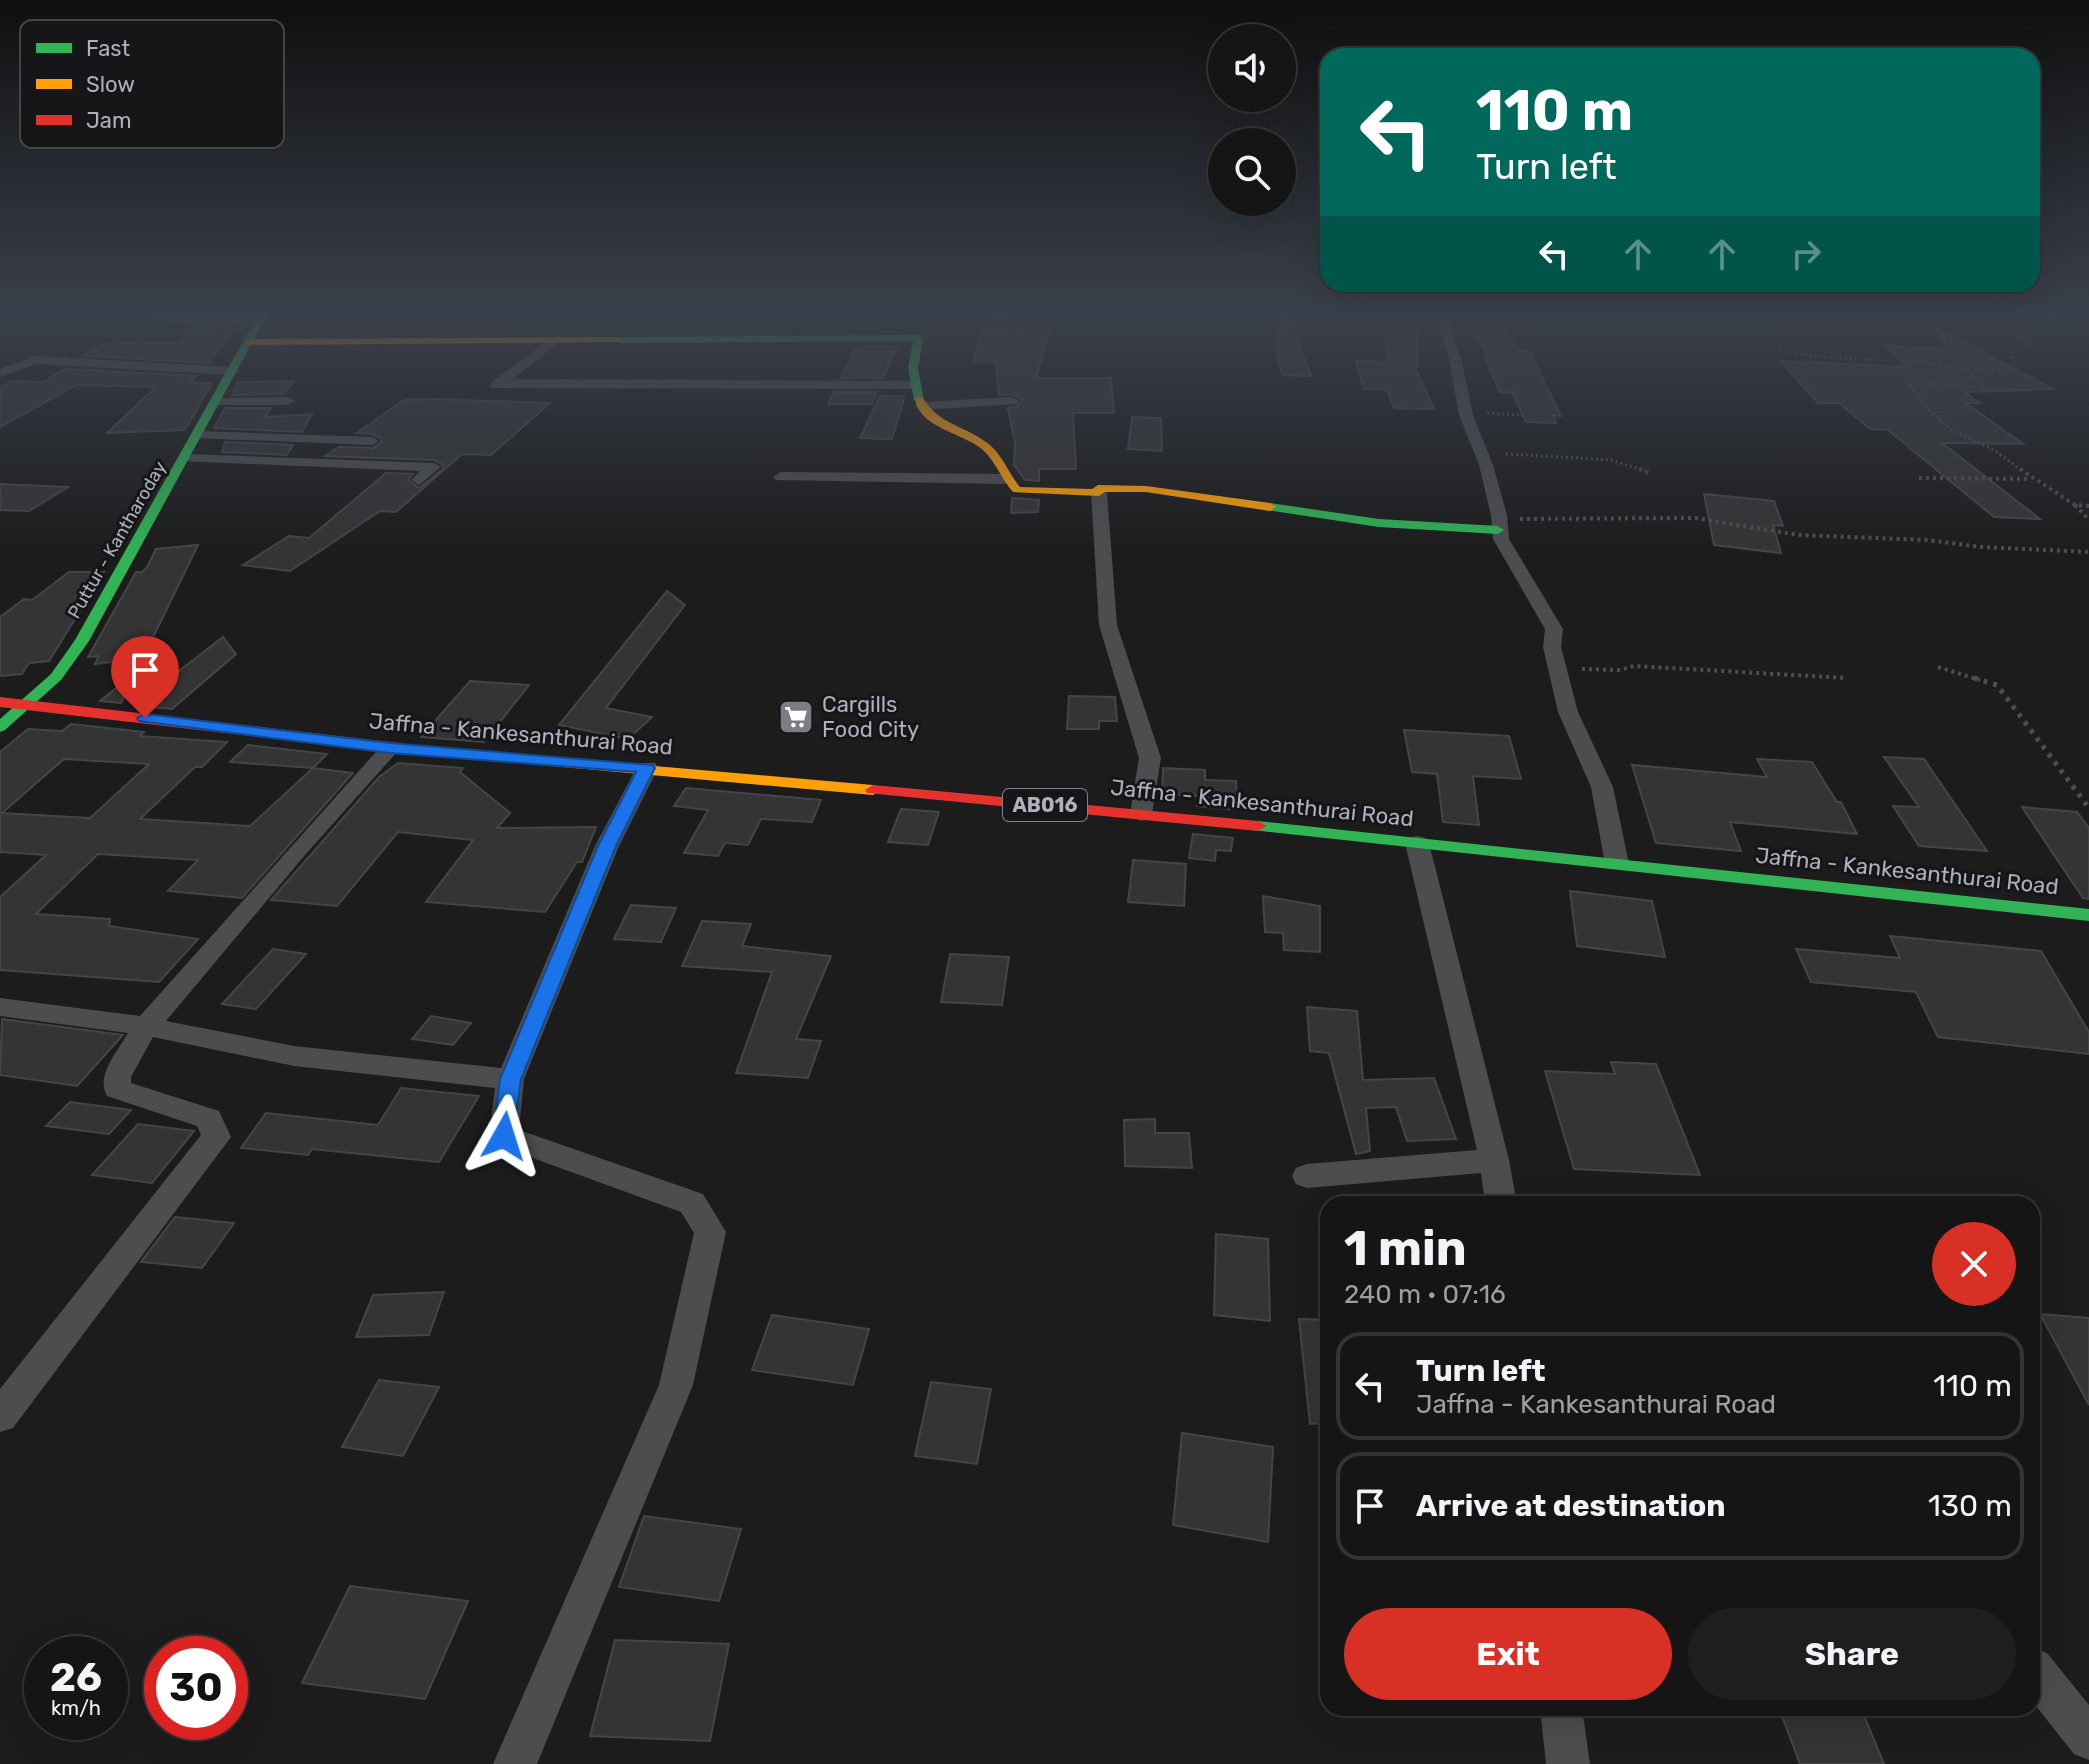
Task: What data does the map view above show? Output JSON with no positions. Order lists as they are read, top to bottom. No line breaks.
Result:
{"streets":{"main road":["Puttur - Kantharoday","Jaffna - Kankesanthurai Road","AB016"]},"crossings":[["Puttur - Kantharoday","Jaffna - Kankesanthurai Road"]],"places":{"supermarket":["Cargills Food City"]},"legend":["Fast","Slow","Jam"],"page":{"turn":["110 m","Turn left"],"heading":["1 min","240 m · 07:16"],"list":[{"name":"Turn left","note":"Jaffna - Kankesanthurai Road","value":"110 m"},{"name":"Arrive at destination","value":"130 m"}],"buttons":["Exit","Share"],"speed":"26 km/h","limit":"30"}}
